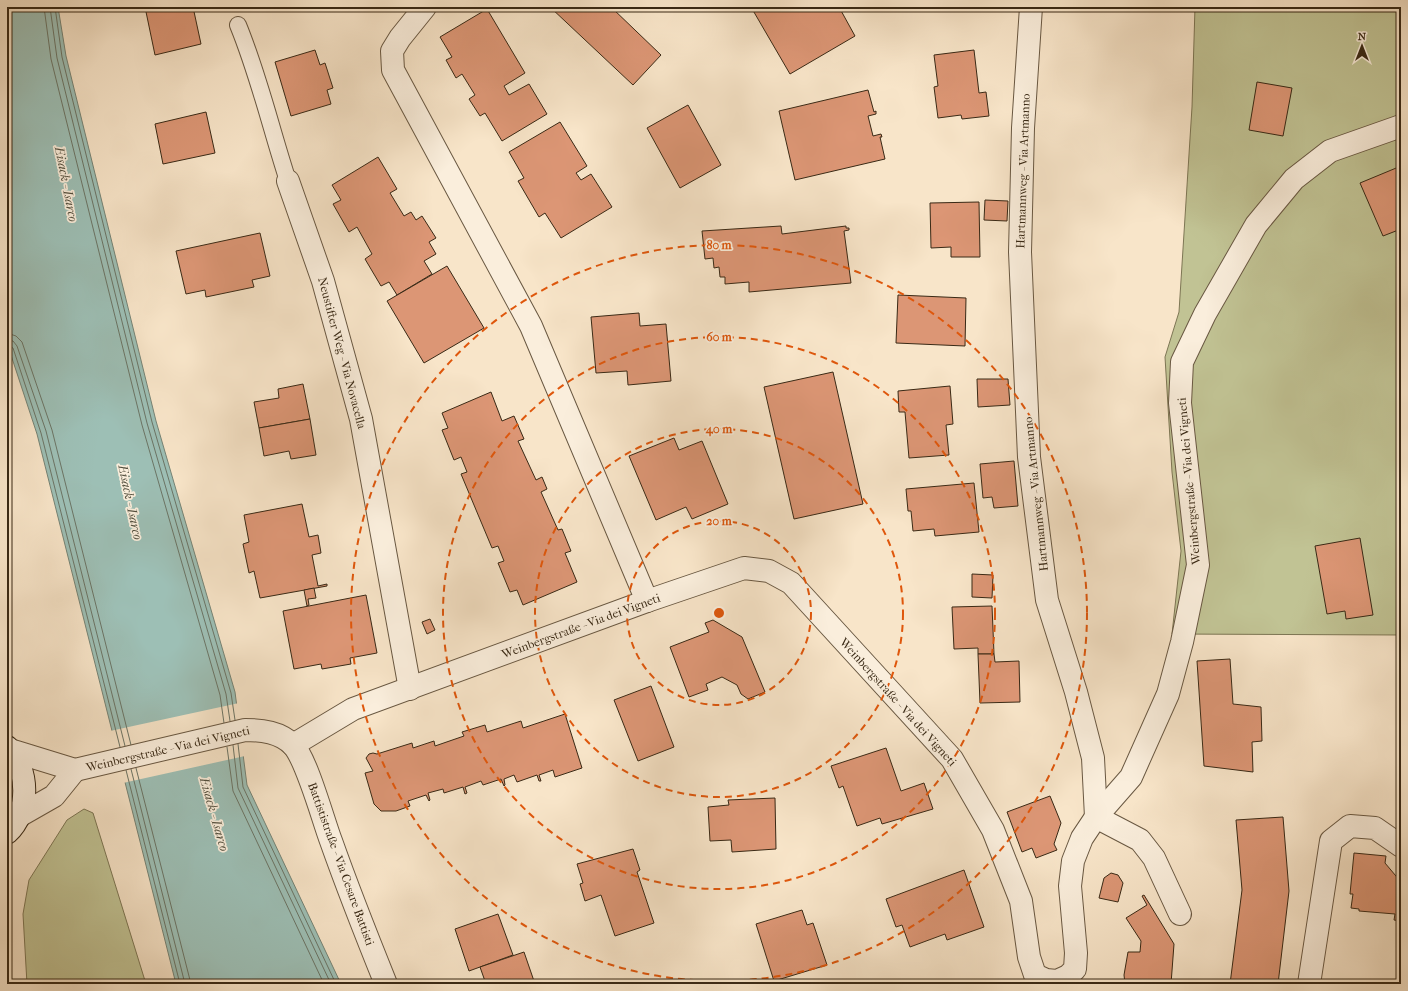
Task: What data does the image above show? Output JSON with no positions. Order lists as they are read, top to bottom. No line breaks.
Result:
{"streets":{"street":["Hartmannweg - Via Artmanno","Neustifter Weg - Via Novacella","Weinbergstraße - Via dei Vigneti","Battististraße - Via Cesare Battisti"]},"crossings":[["Hartmannweg - Via Artmanno","Weinbergstraße - Via dei Vigneti"],["Neustifter Weg - Via Novacella","Weinbergstraße - Via dei Vigneti"],["Weinbergstraße - Via dei Vigneti","Battististraße - Via Cesare Battisti"]],"water":["Eisack - Isarco"],"north":"top","rings":["80 m","60 m","40 m","20 m"]}
